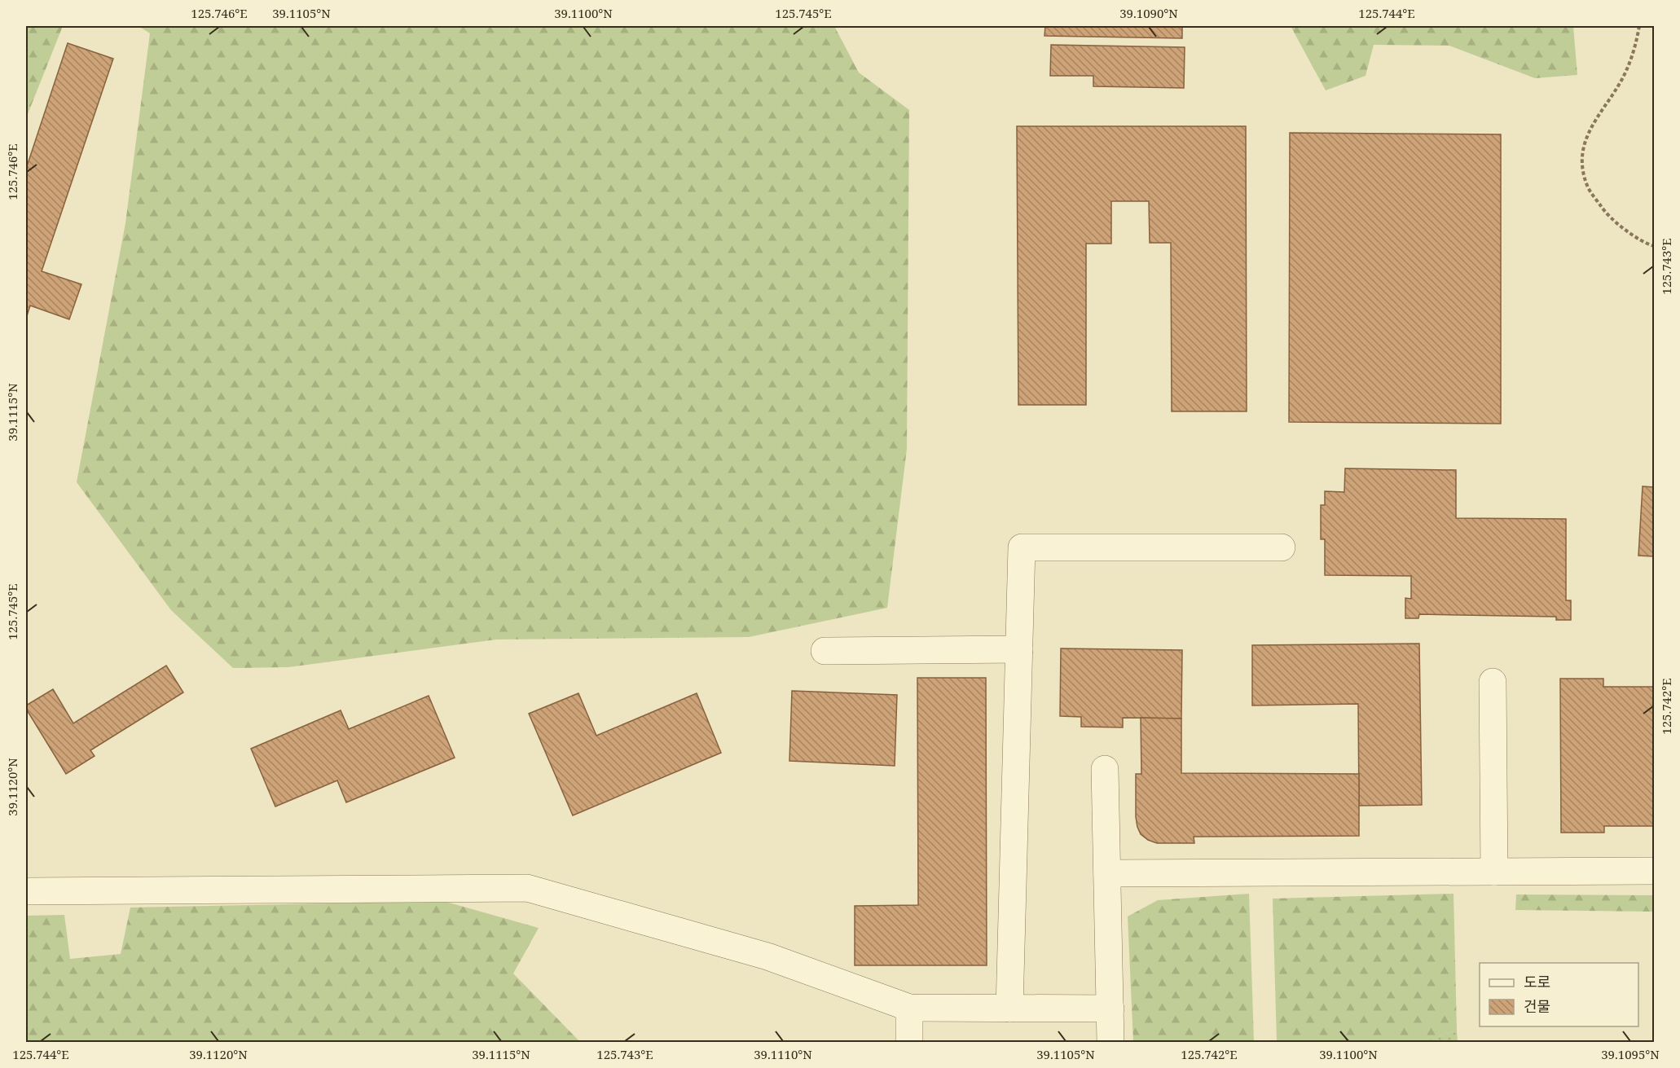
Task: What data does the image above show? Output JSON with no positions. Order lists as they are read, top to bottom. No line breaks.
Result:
{"legend":["도로","건물"],"coordinates":["125.746°E","39.1105°N","39.1100°N","125.745°E","39.1090°N","125.744°E","125.743°E","39.1115°N","125.742°E","39.1120°N","39.1110°N","39.1095°N"]}
